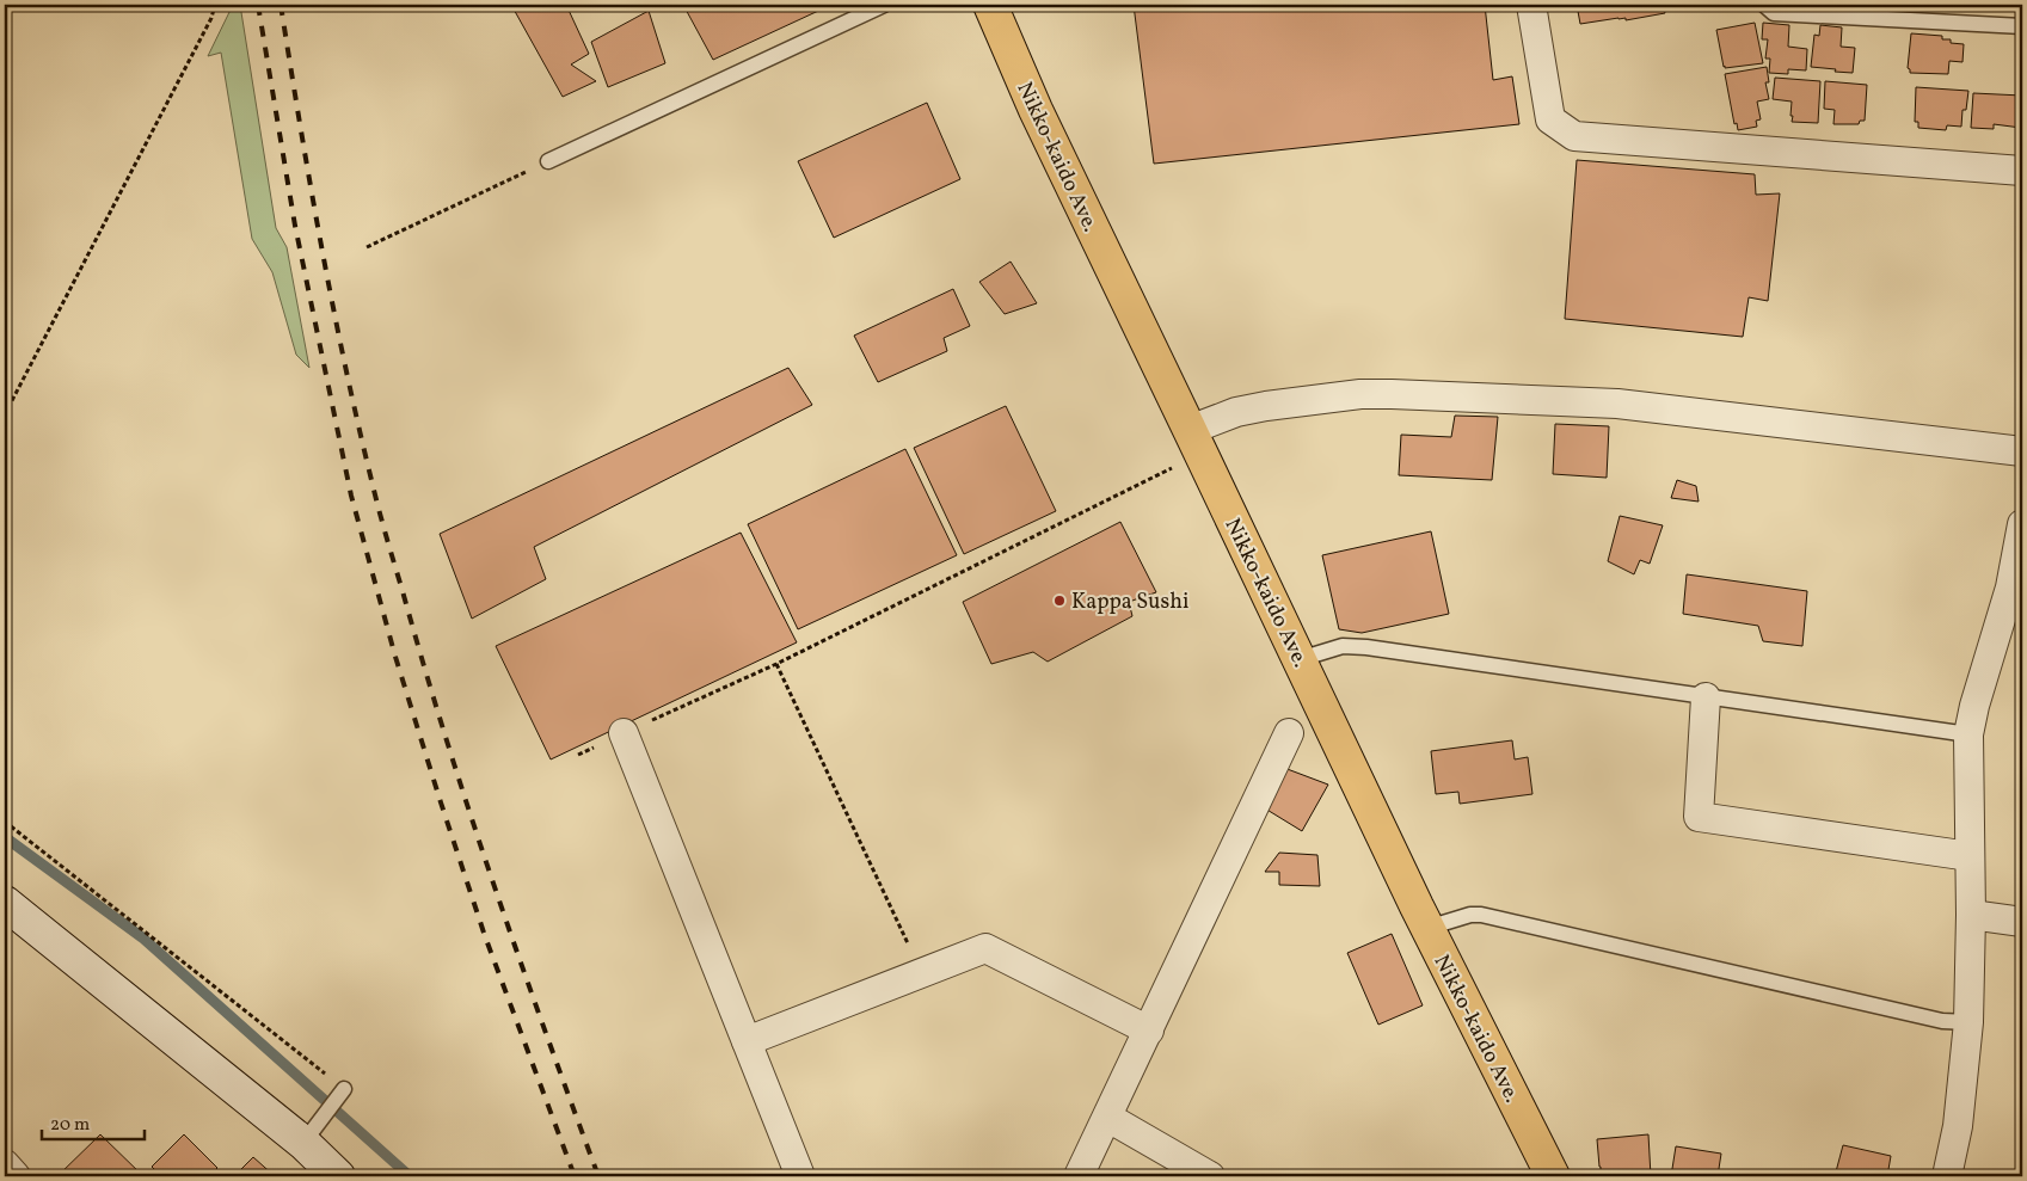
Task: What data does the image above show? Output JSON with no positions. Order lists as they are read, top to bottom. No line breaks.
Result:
{"streets":{"highway":["Nikko-kaido Ave."]},"places":["Kappa Sushi"],"scale_bar":"20 m"}
